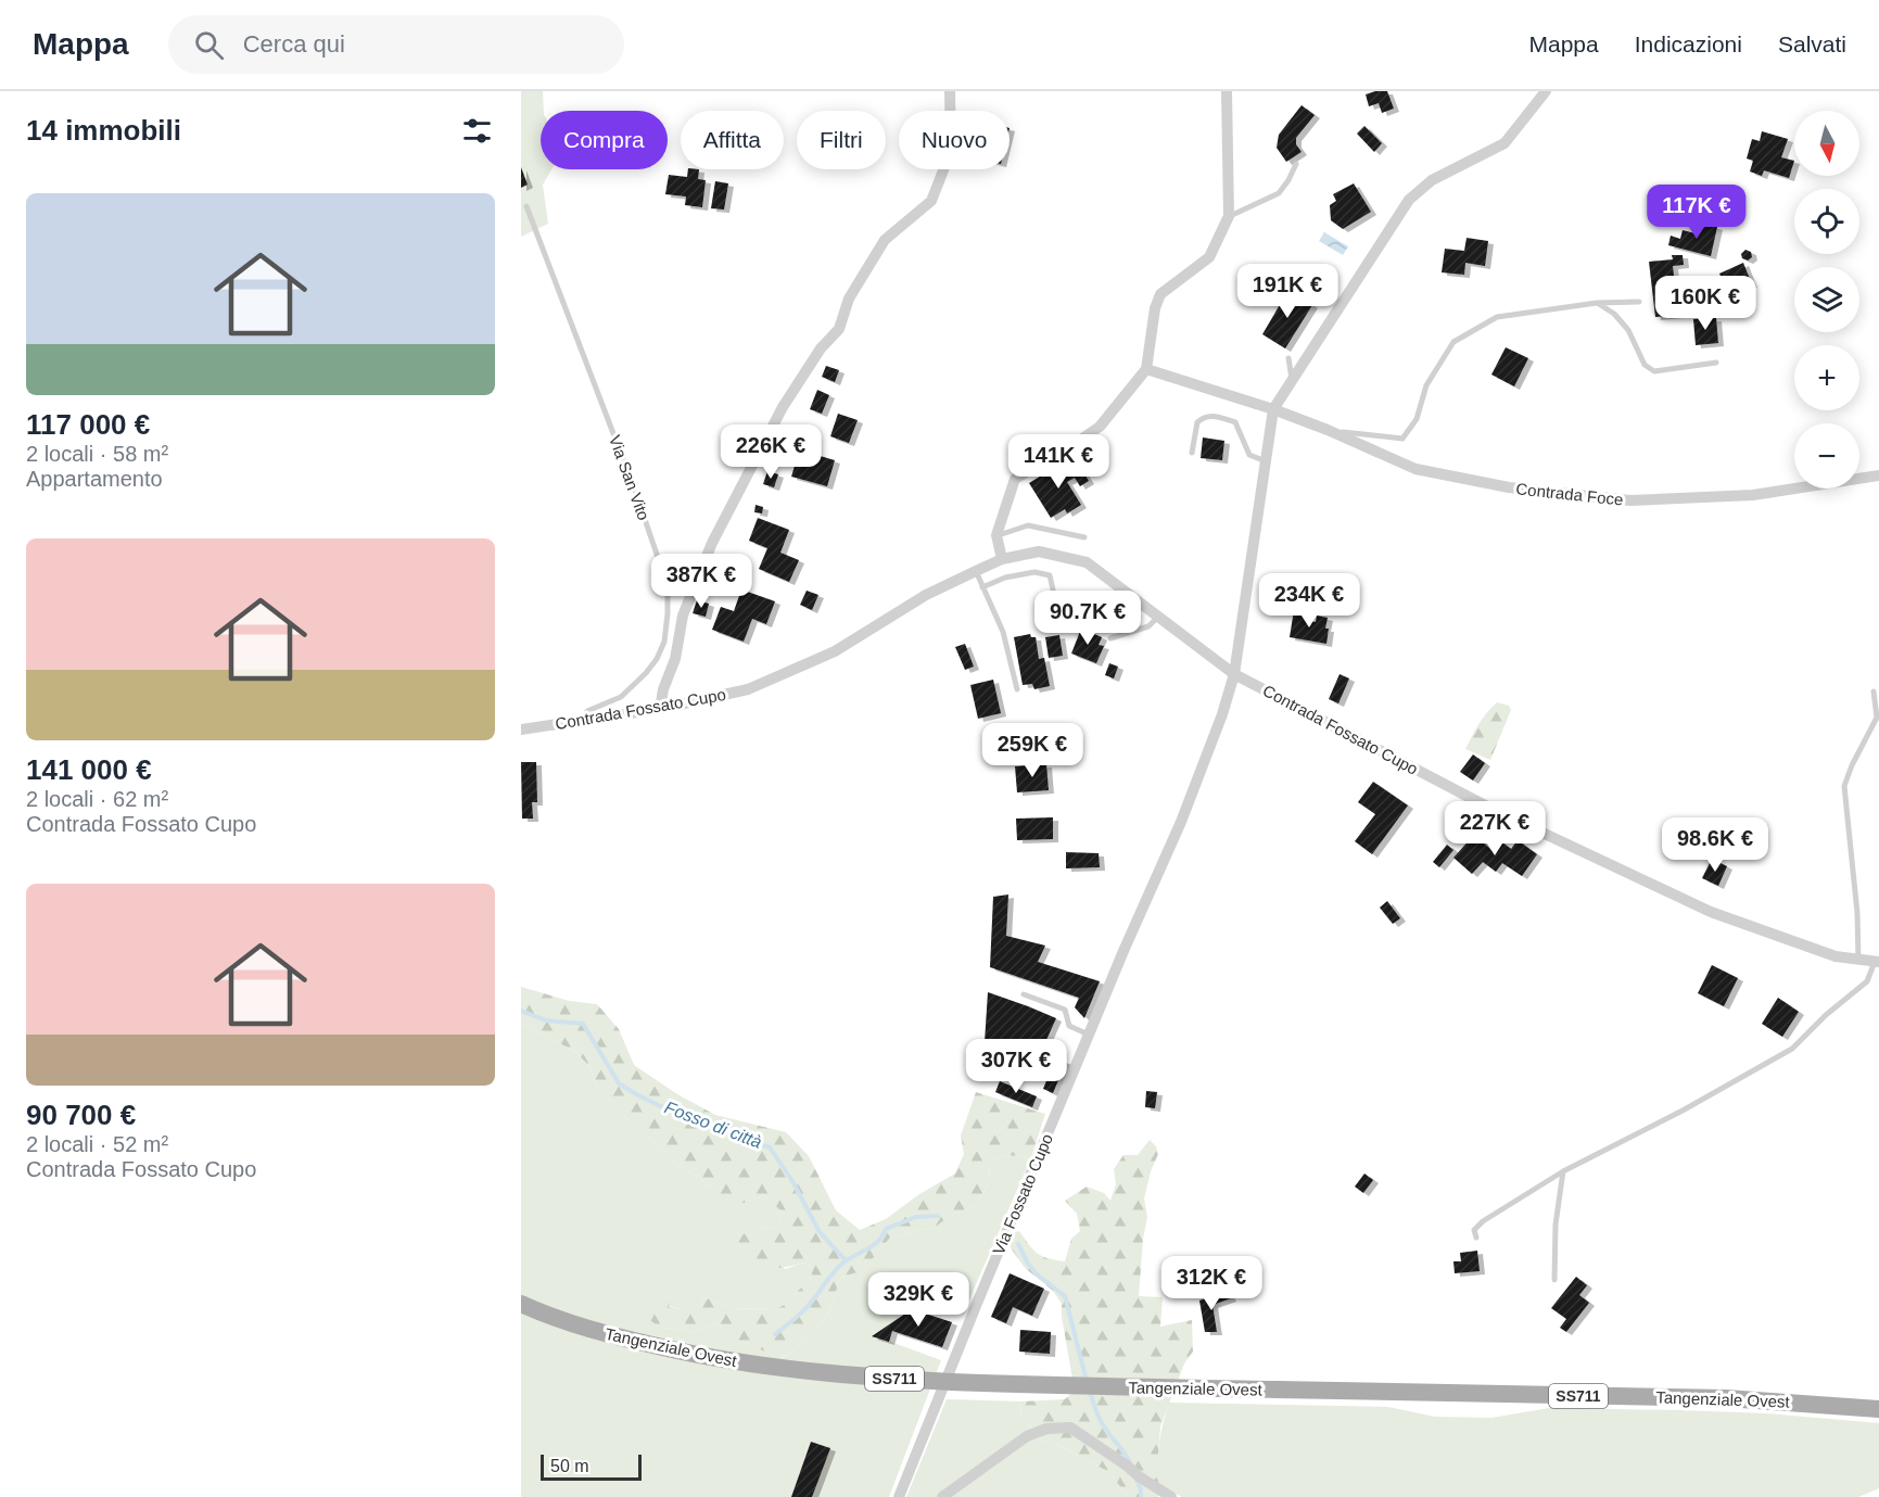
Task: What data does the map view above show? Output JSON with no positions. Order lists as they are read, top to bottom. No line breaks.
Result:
{"streets":{"main road":["Tangenziale Ovest","SS711"],"street":["Contrada Foce","Contrada Fossato Cupo","Via Fossato Cupo"],"lane":["Via San Vito"]},"crossings":[["Via San Vito","Contrada Fossato Cupo"],["Contrada Fossato Cupo","Via Fossato Cupo"]],"water":["Fosso di città"],"scale_bar":"50 m","north":"bottom","page":{"header":"Mappa","search":"Cerca qui","nav":["Mappa","Indicazioni","Salvati"],"heading":"14 immobili","map_buttons":["+","−"],"chip":["Compra","Affitta","Filtri","Nuovo"],"list":[{"name":"117 000 €","note":"2 locali · 58 m² · Appartamento"},{"name":"141 000 €","note":"2 locali · 62 m² · Contrada Fossato Cupo"},{"name":"90 700 €","note":"2 locali · 52 m² · Contrada Fossato Cupo"}],"price":["117K €","191K €","160K €","226K €","141K €","387K €","234K €","90.7K €","259K €","227K €","98.6K €","307K €","312K €","329K €"],"scale":"50 m"}}
